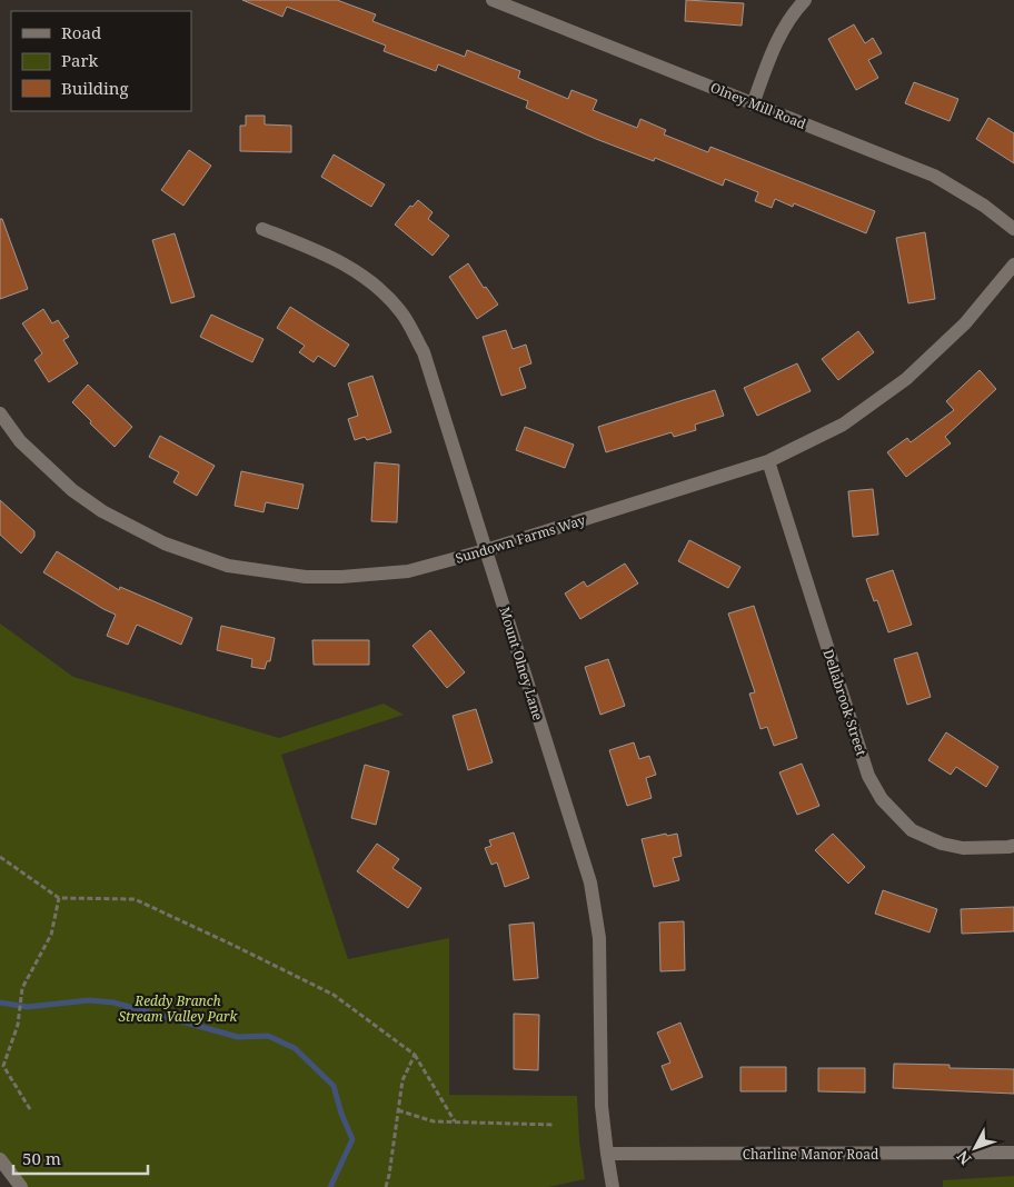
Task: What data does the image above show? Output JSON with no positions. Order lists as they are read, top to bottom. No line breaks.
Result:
{"streets":{"street":["Olney Mill Road","Sundown Farms Way","Mount Olney Lane","Dellabrook Street","Charline Manor Road"]},"crossings":[["Sundown Farms Way","Mount Olney Lane"],["Sundown Farms Way","Dellabrook Street"],["Mount Olney Lane","Charline Manor Road"]],"parks":["Reddy Branch Stream Valley Park"],"legend":["Road","Park","Building"],"scale_bar":"50 m","north":"bottom left"}
